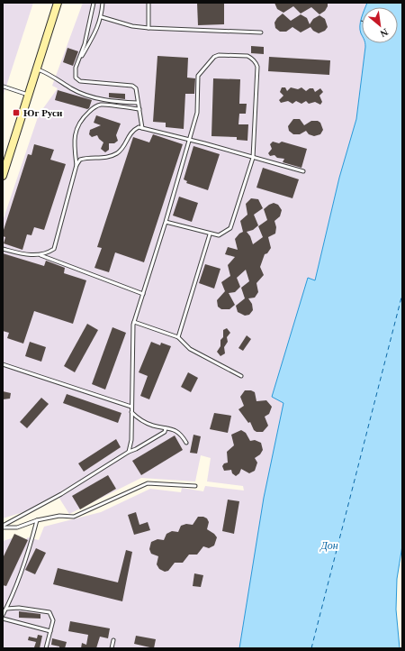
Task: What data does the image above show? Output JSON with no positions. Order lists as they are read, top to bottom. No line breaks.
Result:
{"water":["Дон"],"places":{"transit":["Юг Руси"]},"north":"bottom right"}
